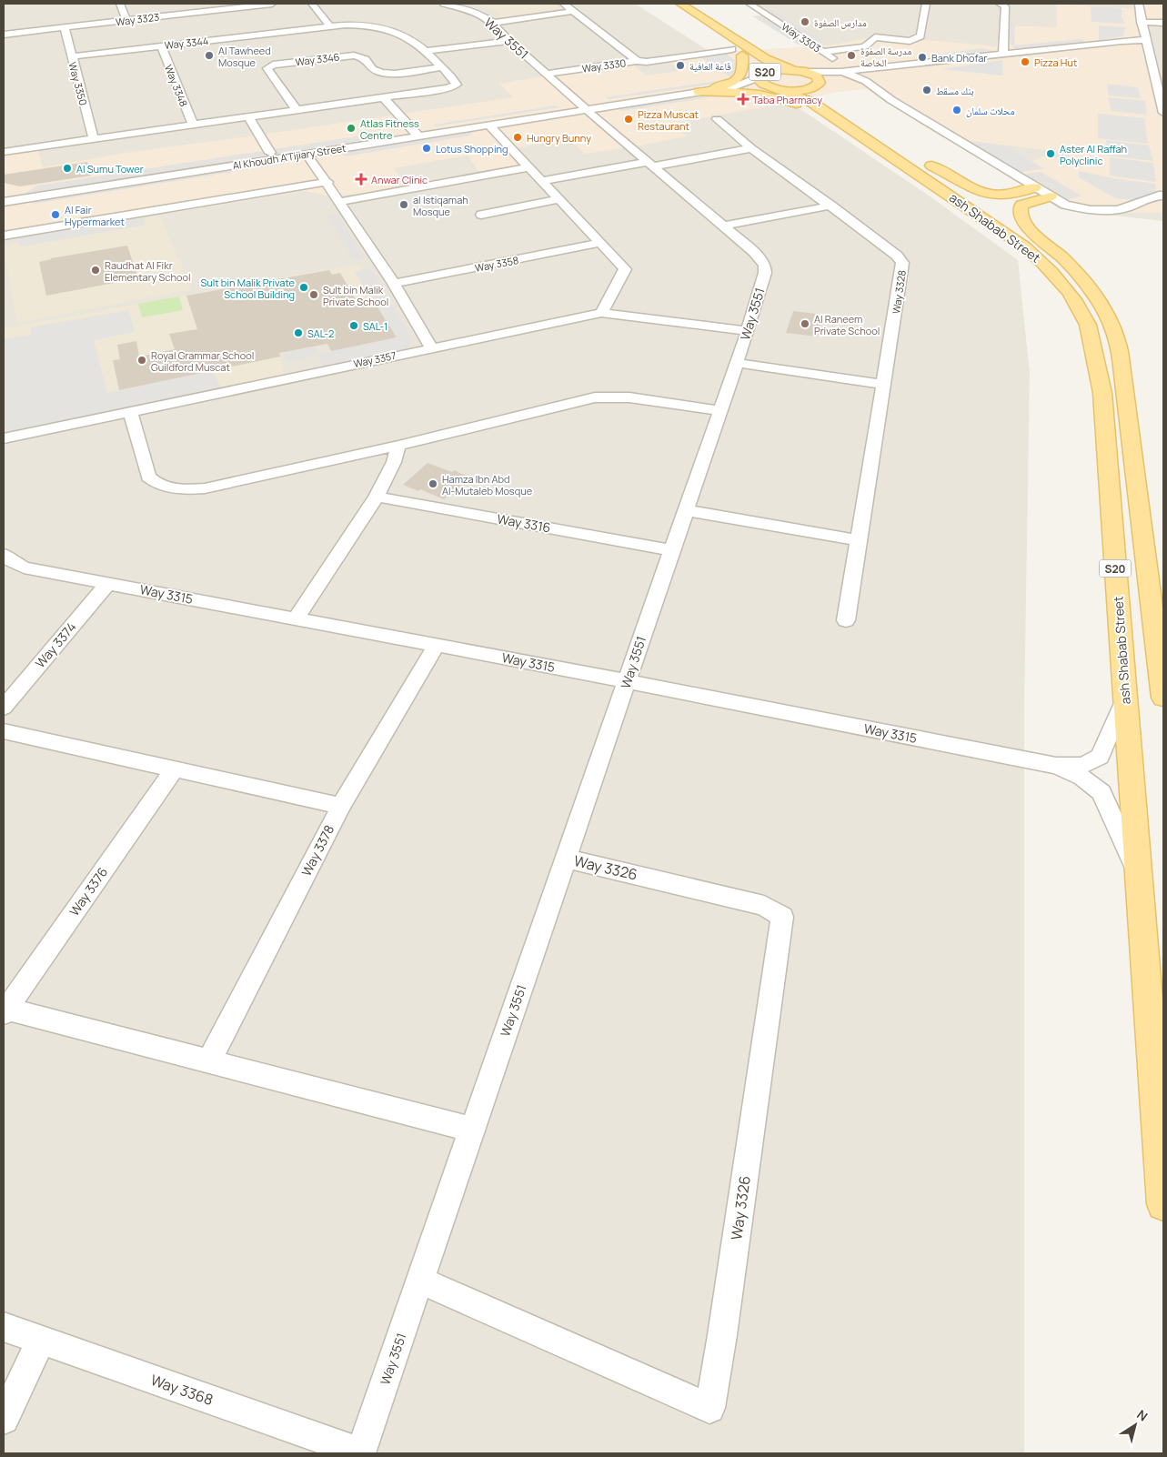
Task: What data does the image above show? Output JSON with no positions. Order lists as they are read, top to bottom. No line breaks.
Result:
{"streets":{"main road":["S20","ash Shabab Street"],"street":["Way 3323","Way 3303","Way 3551","Way 3344","Way 3346","Way 3330","Way 3350","Way 3348","Al Khoudh A'Tijiary Street","Way 3358","Way 3328","Way 3357","Way 3316","Way 3315","Way 3374","Way 3378","Way 3326","Way 3376","Way 3368"]},"crossings":[["Way 3323","Way 3350"],["Way 3551","Way 3330"],["Way 3551","Al Khoudh A'Tijiary Street"],["Way 3551","Way 3357"],["Way 3551","Way 3316"],["Way 3551","Way 3315"],["Way 3551","Way 3326"],["Way 3551","Way 3368"],["Way 3344","Way 3346"],["Way 3344","Way 3350"],["Way 3344","Way 3348"],["S20","Al Khoudh A'Tijiary Street"],["S20","ash Shabab Street"],["Al Khoudh A'Tijiary Street","ash Shabab Street"],["Way 3315","Way 3374"],["Way 3315","Way 3378"]],"places":{"other":["مدارس الصفوة","Al Tawheed Mosque","مدرسة الصفوة الخاصة","Bank Dhofar","Pizza Hut","قاعة العافية","بنك مسقط","محلات سلمان","Pizza Muscat Restaurant","Atlas Fitness Centre","Hungry Bunny","Lotus Shopping","Aster Al Raffah Polyclinic","Al Sumu Tower","al Istiqamah Mosque","Al Fair Hypermarket","Raudhat Al Fikr Elementary School","Sult bin Malik Private School Building","Sult bin Malik Private School","Al Raneem Private School","SAL-1","SAL-2","Royal Grammar School Guildford Muscat","Hamza Ibn Abd Al-Mutaleb Mosque"],"health":["Taba Pharmacy","Anwar Clinic"]},"north":"top right"}
